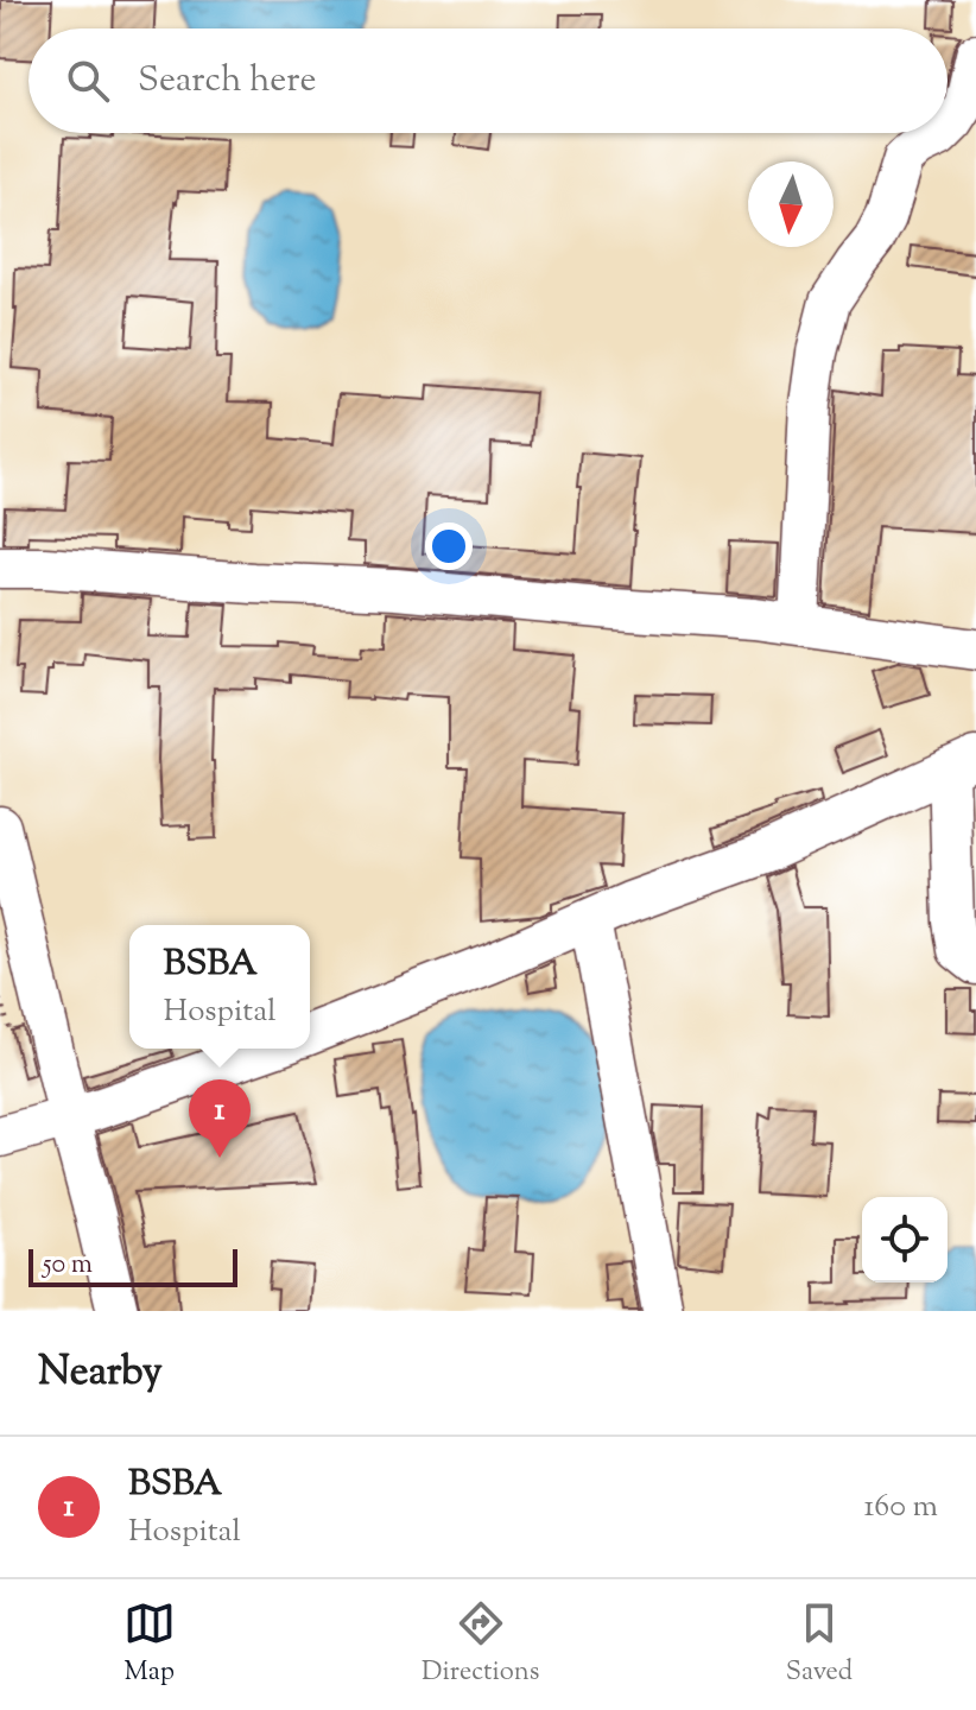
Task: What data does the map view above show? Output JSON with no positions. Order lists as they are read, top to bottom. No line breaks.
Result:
{"scale_bar":"50 m","north":"bottom","page":{"search":"Search here","popup":["BSBA","Hospital"],"pins":"1","scale":"50 m","heading":"Nearby","list":[{"mark":"1","name":"BSBA","note":"Hospital","value":"160 m"}],"nav":["Map","Directions","Saved"]}}
